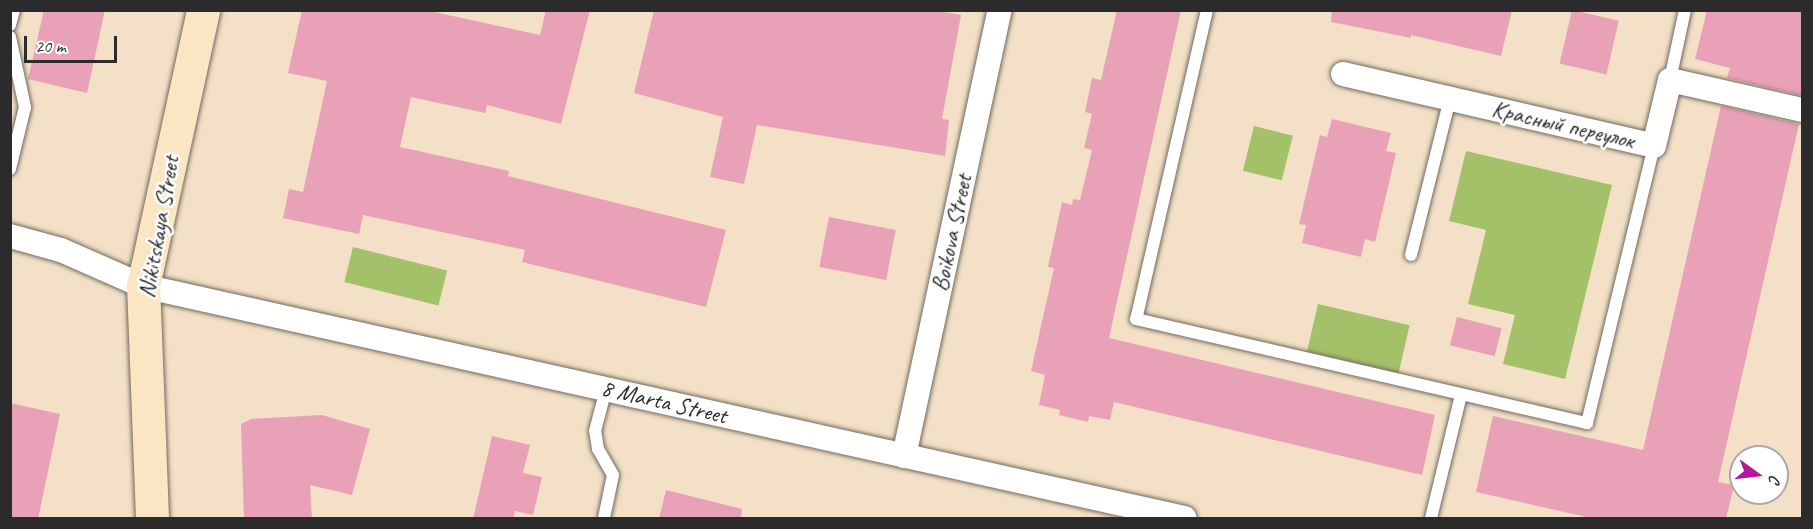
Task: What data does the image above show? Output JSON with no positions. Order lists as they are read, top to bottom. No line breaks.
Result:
{"streets":{"street":["Красный переулок","Nikitskaya Street","Boikova Street","8 Marta Street"]},"crossings":[["Nikitskaya Street","8 Marta Street"],["Boikova Street","8 Marta Street"]],"scale_bar":"20 m","north":"right"}
